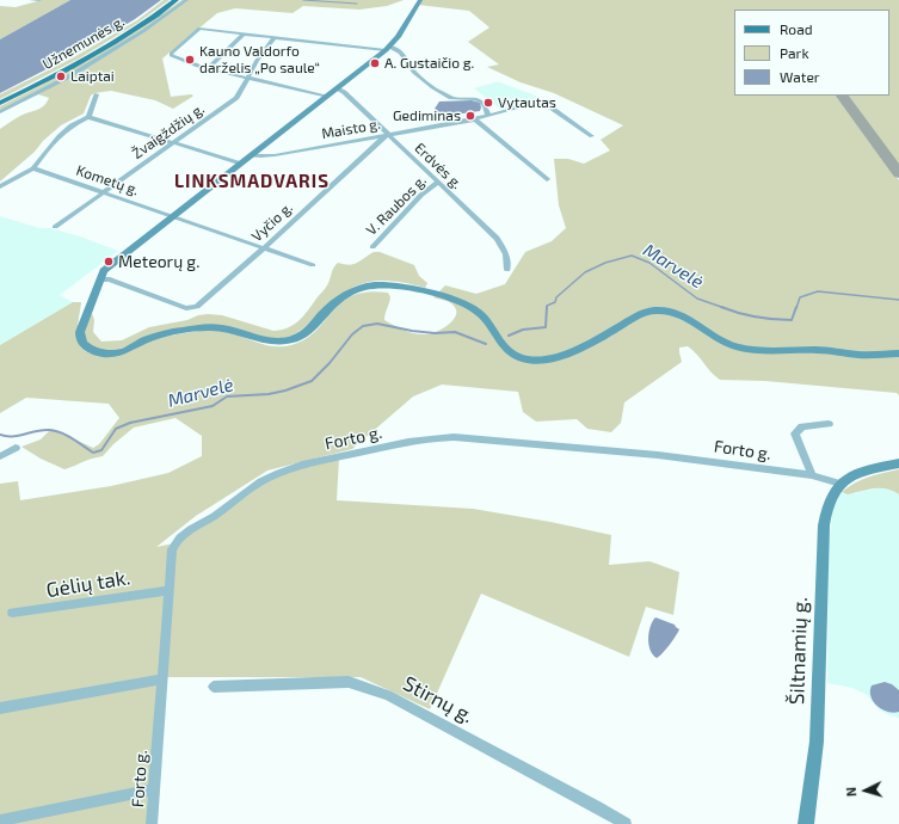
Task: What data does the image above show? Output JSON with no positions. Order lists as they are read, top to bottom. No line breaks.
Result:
{"streets":{"main road":["Užnemunės g."],"street":["Maisto g.","Žvaigždžių g.","Erdvės g.","Kometų g.","V. Raubos g.","Vyčio g.","Forto g.","Gėlių tak.","Šiltnamių g.","Stirnų g."]},"crossings":[["Maisto g.","Erdvės g."],["Maisto g.","Vyčio g."],["Žvaigždžių g.","Kometų g."],["Erdvės g.","V. Raubos g."],["Erdvės g.","Vyčio g."],["Kometų g.","Vyčio g."],["Forto g.","Gėlių tak."],["Forto g.","Šiltnamių g."]],"districts":["LINKSMADVARIS"],"water":["Marvelė"],"places":["Kauno Valdorfo darželis „Po saule“","A. Gustaičio g.","Laiptai","Vytautas","Gediminas","Meteorų g."],"legend":["Road","Park","Water"],"north":"left"}
